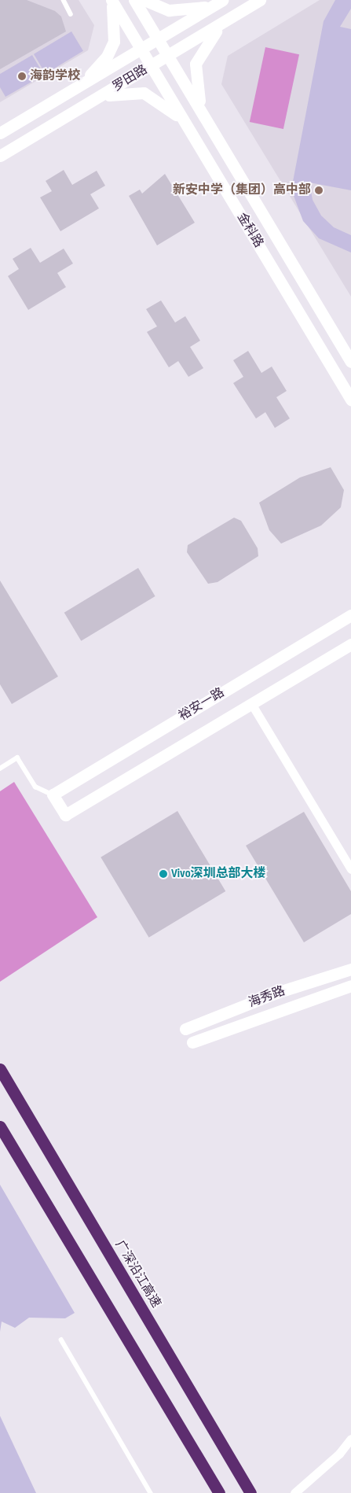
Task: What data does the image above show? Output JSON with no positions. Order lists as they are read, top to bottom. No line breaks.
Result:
{"streets":{"highway":["广深沿江高速"],"main road":["罗田路","金科路","裕安一路","海秀路"]},"crossings":[["罗田路","金科路"]],"places":["海韵学校","新安中学（集团）高中部","Vivo深圳总部大楼"]}
